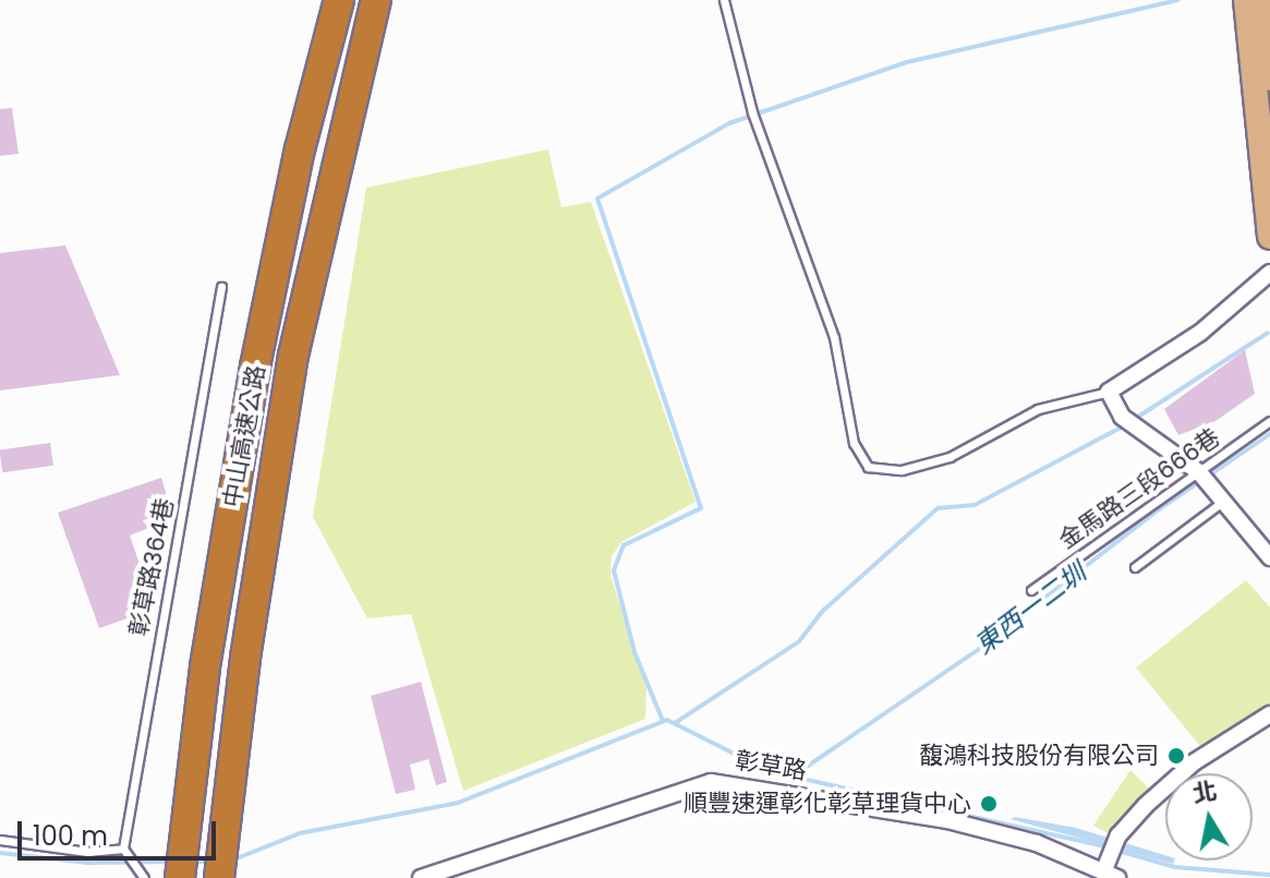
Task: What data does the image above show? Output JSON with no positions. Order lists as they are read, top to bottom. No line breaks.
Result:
{"streets":{"highway":["中山高速公路"],"street":["彰草路"],"lane":["金馬路三段666巷","彰草路364巷"]},"water":["東西一二圳"],"places":["馥鴻科技股份有限公司","順豐速運彰化彰草理貨中心"],"scale_bar":"100 m","north":"top"}
